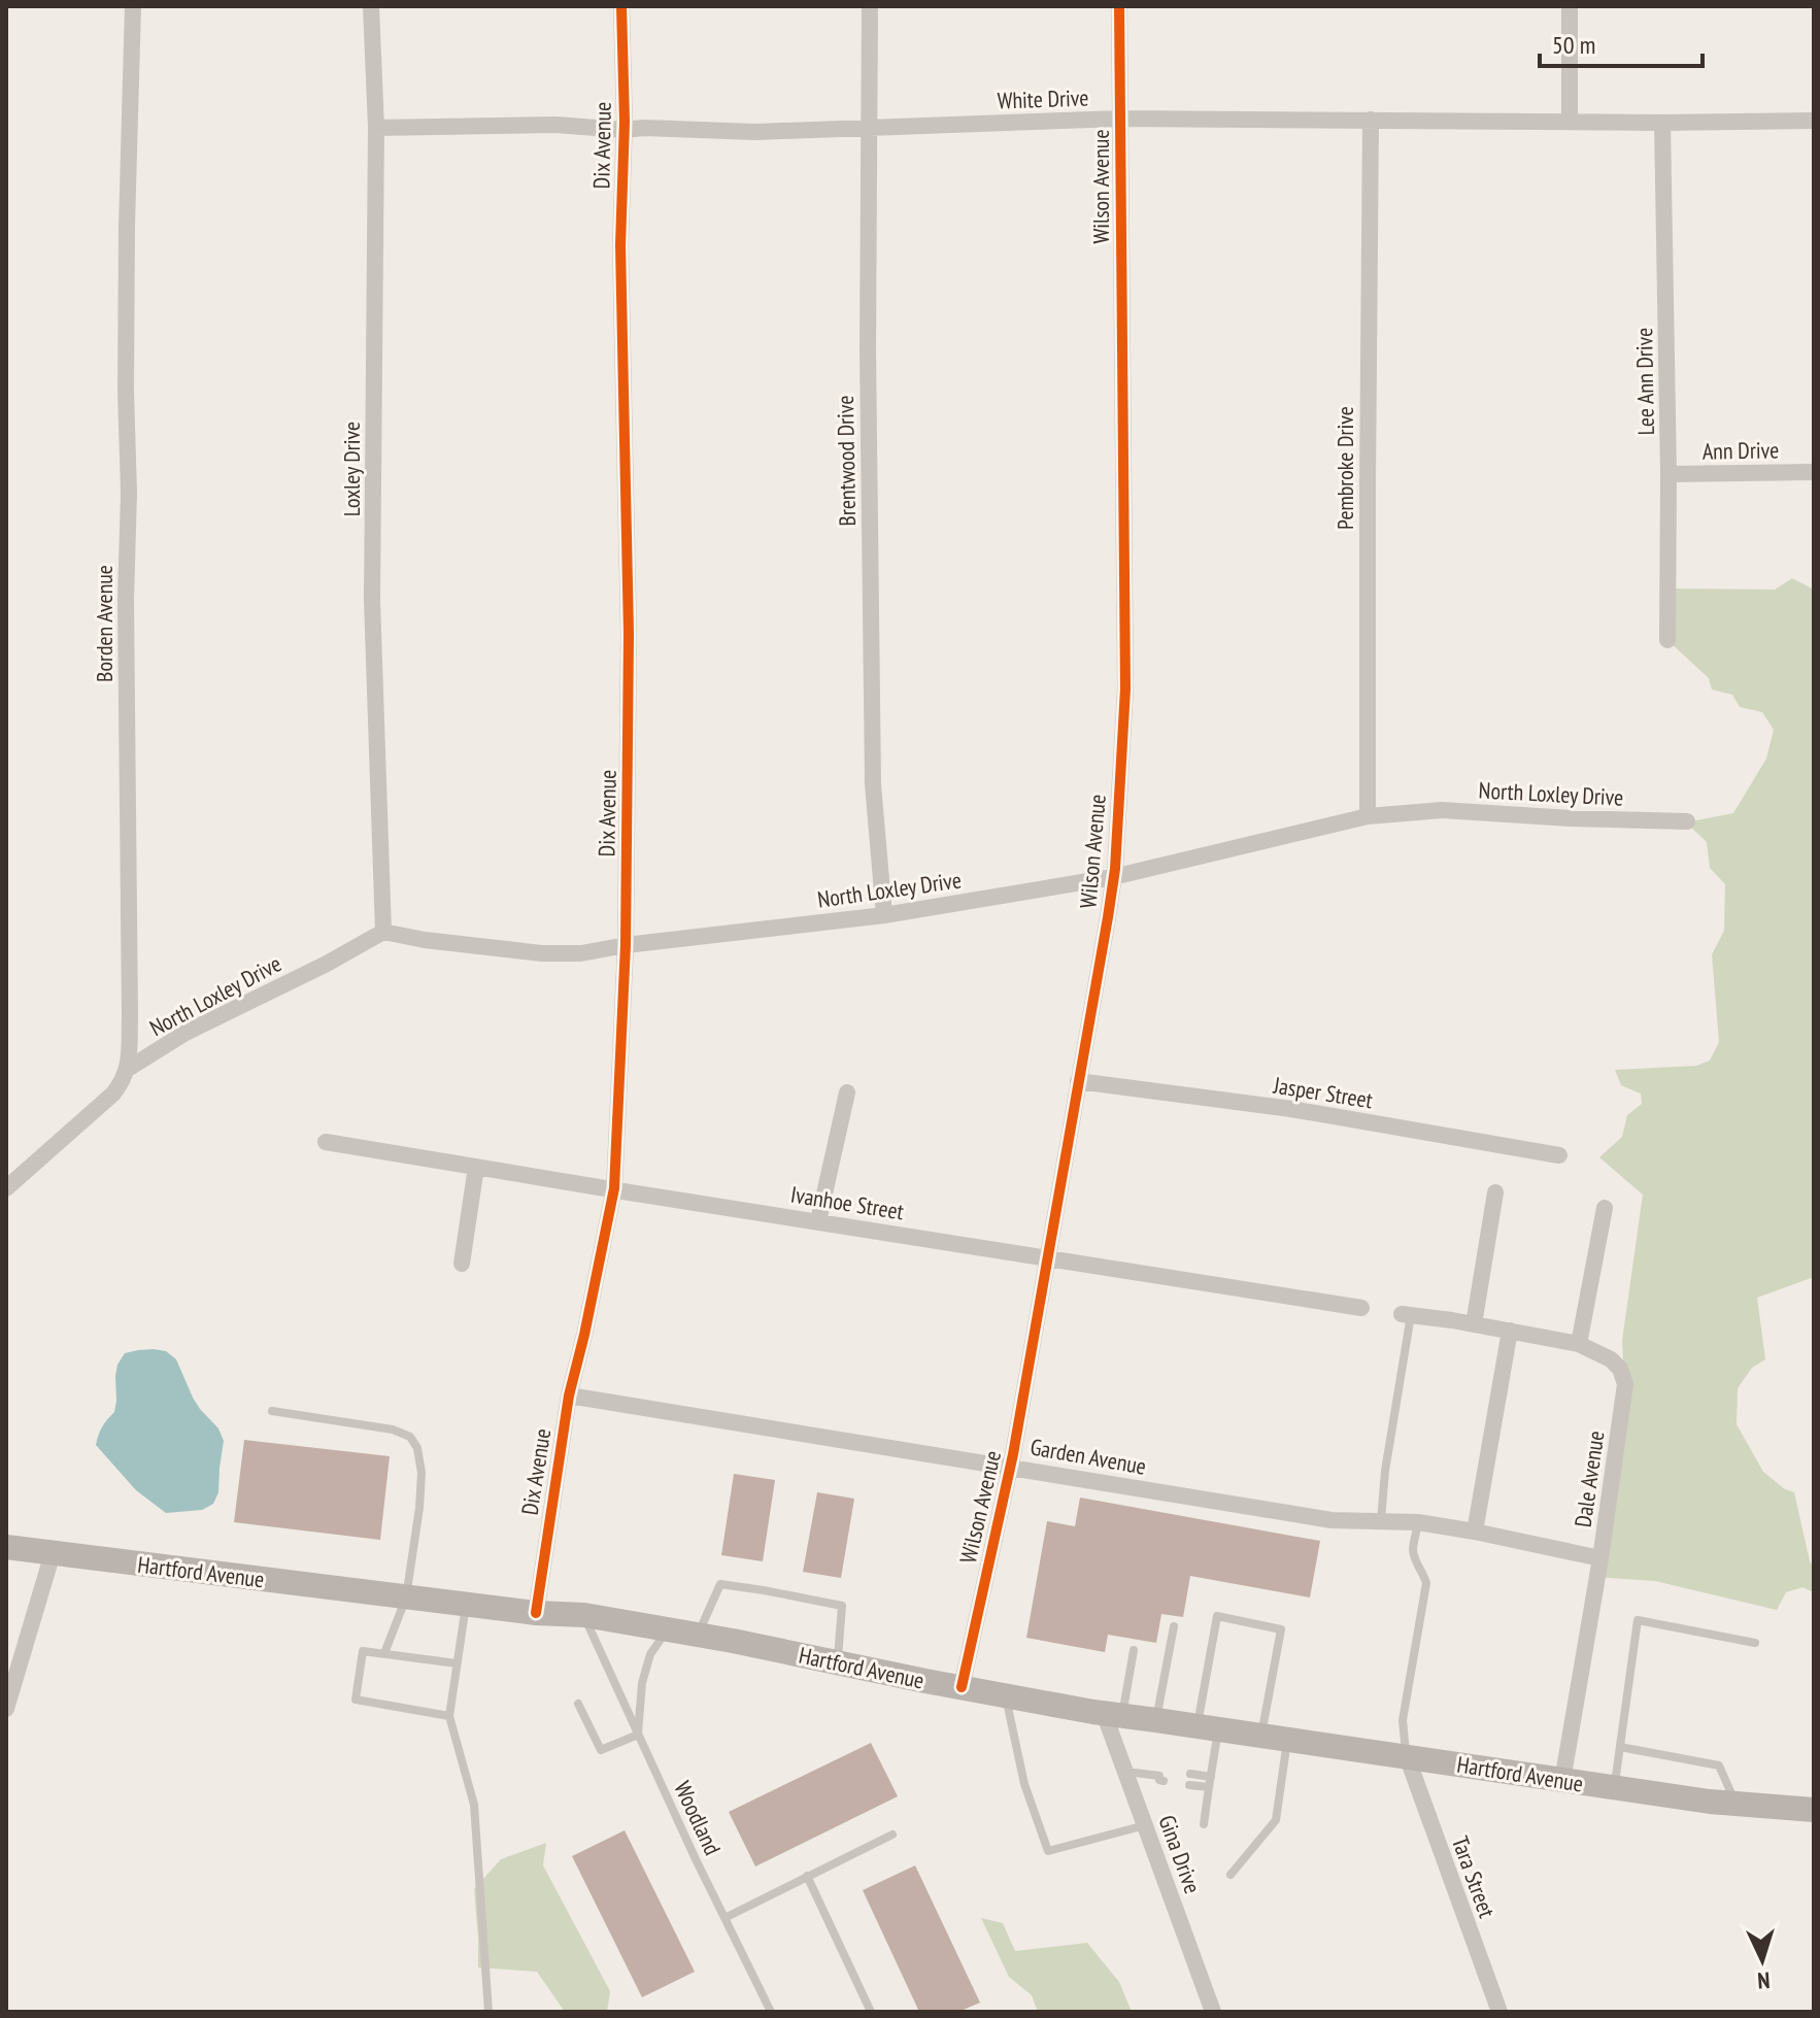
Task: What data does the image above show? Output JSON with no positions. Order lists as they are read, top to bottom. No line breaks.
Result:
{"streets":{"main road":["Hartford Avenue"],"street":["White Drive","Dix Avenue","Wilson Avenue","Lee Ann Drive","Ann Drive","Brentwood Drive","Pembroke Drive","Loxley Drive","Borden Avenue","North Loxley Drive","Jasper Street","Ivanhoe Street","Garden Avenue","Dale Avenue","Gina Drive","Tara Street"],"lane":["Woodland"]},"crossings":[["White Drive","Dix Avenue"],["White Drive","Wilson Avenue"],["White Drive","Lee Ann Drive"],["White Drive","Brentwood Drive"],["White Drive","Pembroke Drive"],["White Drive","Loxley Drive"],["Dix Avenue","North Loxley Drive"],["Dix Avenue","Ivanhoe Street"],["Dix Avenue","Garden Avenue"],["Dix Avenue","Hartford Avenue"],["Wilson Avenue","North Loxley Drive"],["Wilson Avenue","Jasper Street"],["Wilson Avenue","Ivanhoe Street"],["Wilson Avenue","Garden Avenue"],["Wilson Avenue","Hartford Avenue"],["Lee Ann Drive","Ann Drive"],["Brentwood Drive","North Loxley Drive"],["Pembroke Drive","North Loxley Drive"],["Loxley Drive","North Loxley Drive"],["Borden Avenue","North Loxley Drive"],["Garden Avenue","Dale Avenue"],["Dale Avenue","Hartford Avenue"],["Hartford Avenue","Woodland"],["Hartford Avenue","Gina Drive"],["Hartford Avenue","Tara Street"]],"scale_bar":"50 m","north":"bottom"}
